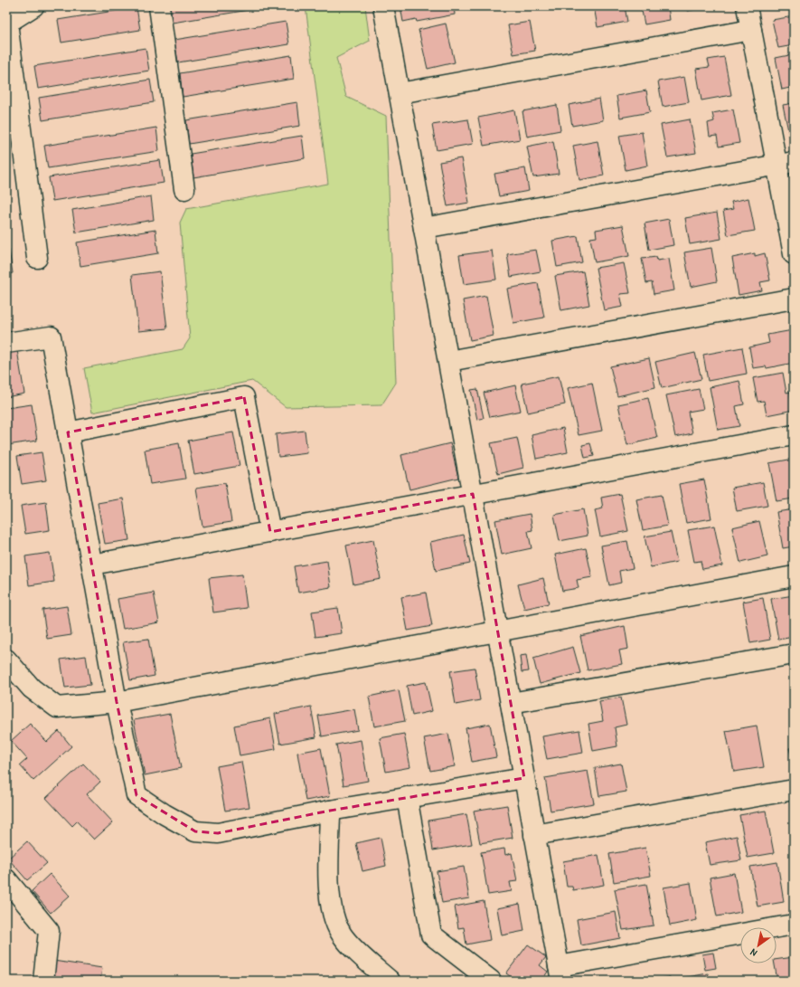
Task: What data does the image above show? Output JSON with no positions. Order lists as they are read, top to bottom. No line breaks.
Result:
{"north":"bottom left"}
